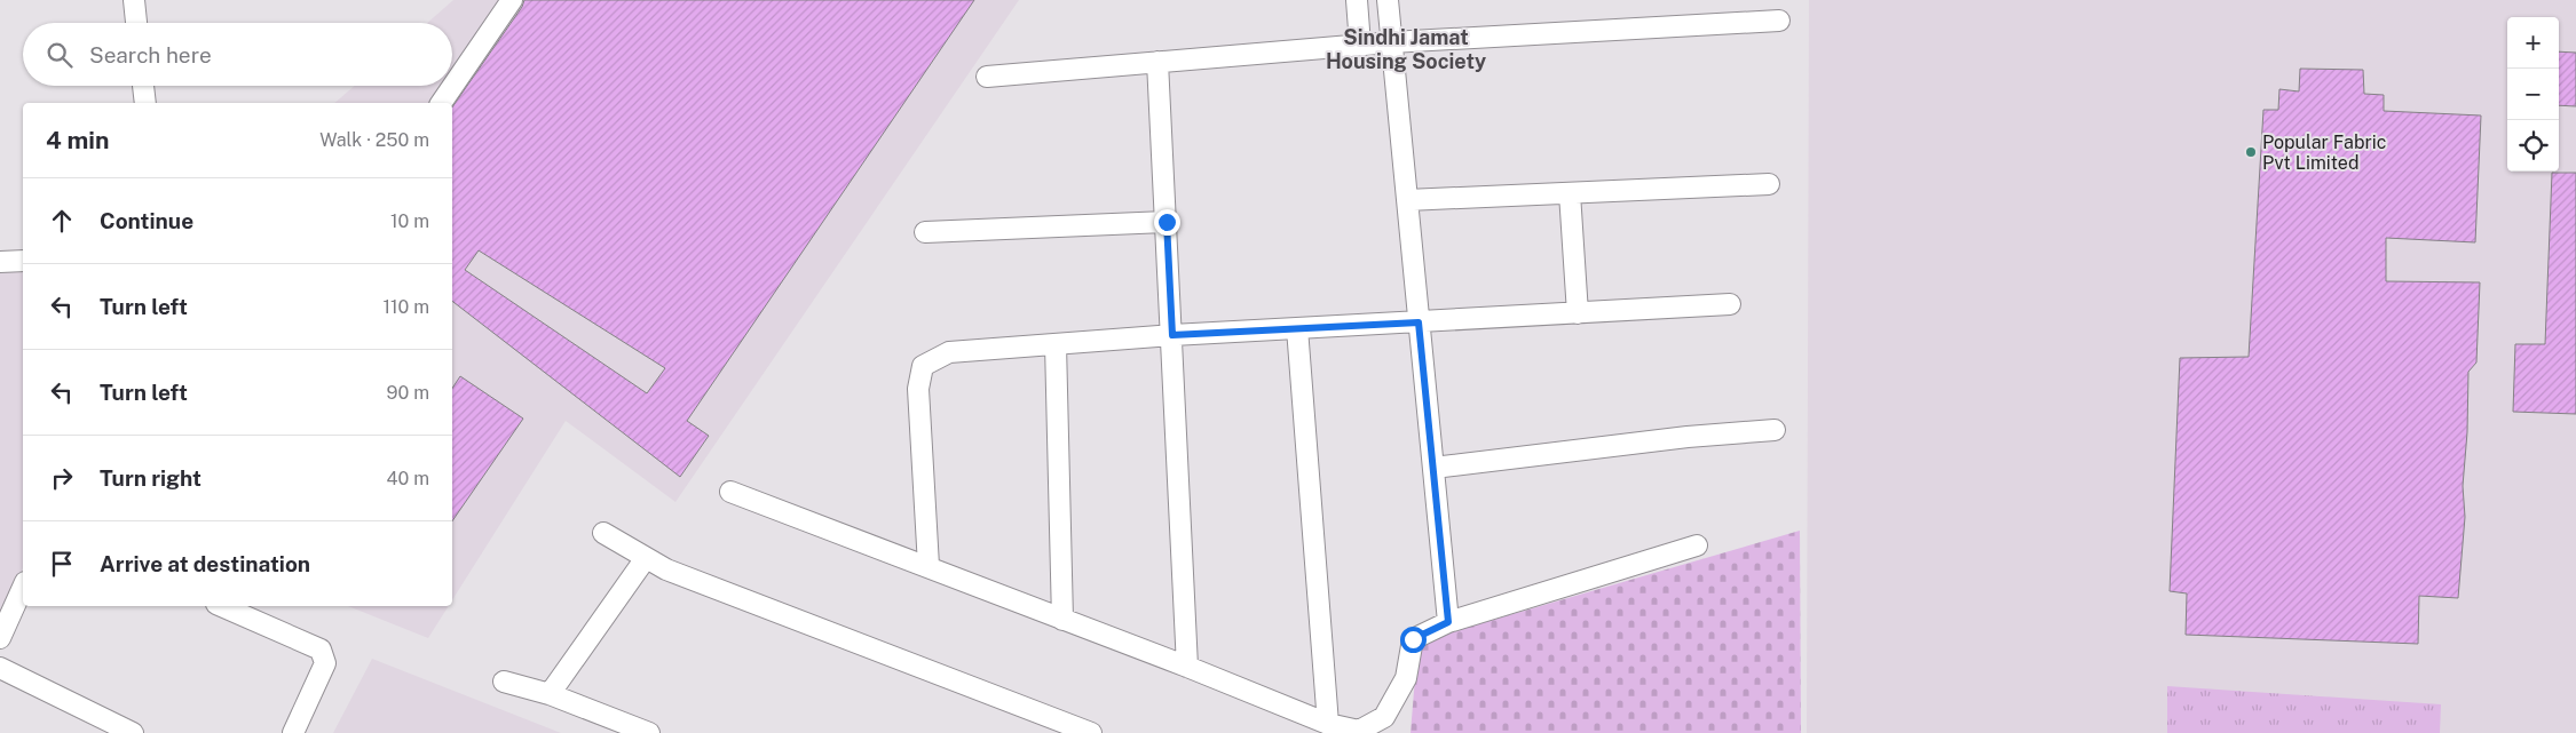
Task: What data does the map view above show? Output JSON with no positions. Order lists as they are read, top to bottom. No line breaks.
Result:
{"districts":["Sindhi Jamat Housing Society"],"places":["Popular Fabric Pvt Limited"],"page":{"map_buttons":["+","−"],"search":"Search here","heading":["4 min","Walk · 250 m"],"list":[["Continue","10 m"],["Turn left","110 m"],["Turn left","90 m"],["Turn right","40 m"],"Arrive at destination"]}}
